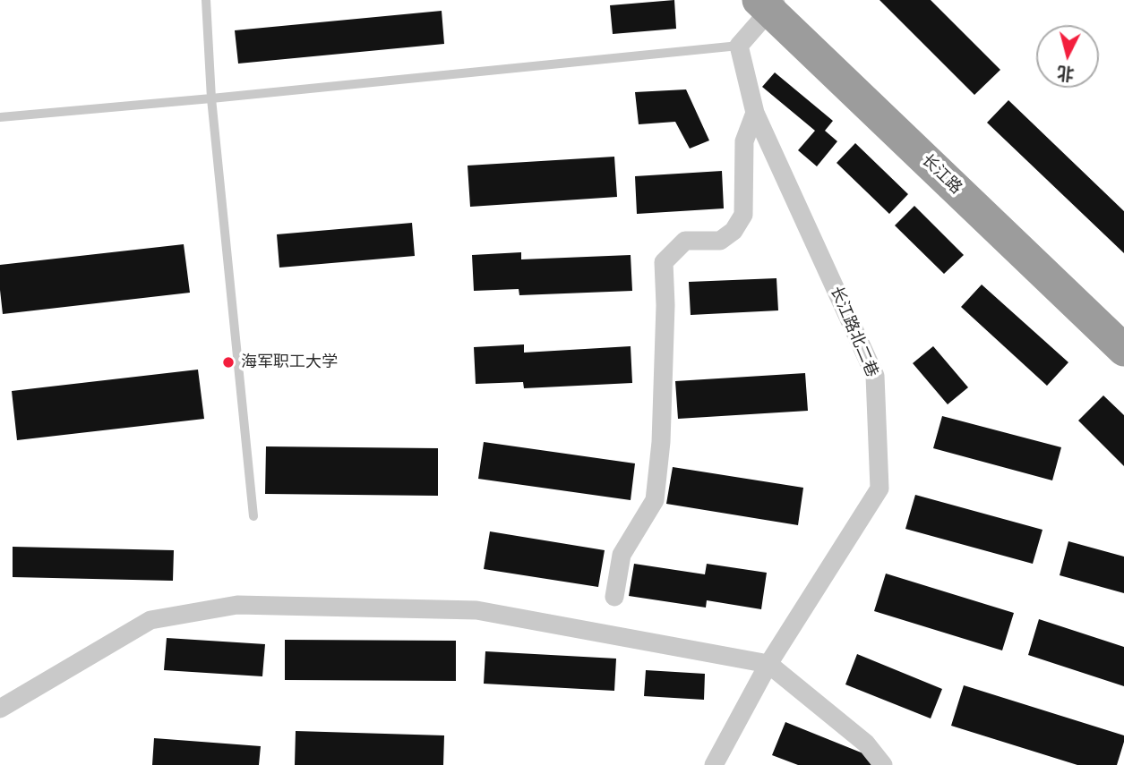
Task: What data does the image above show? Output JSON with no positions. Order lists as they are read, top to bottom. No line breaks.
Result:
{"streets":{"highway":["长江路"],"street":["长江路北二巷"]},"places":["海军职工大学"],"north":"bottom"}
